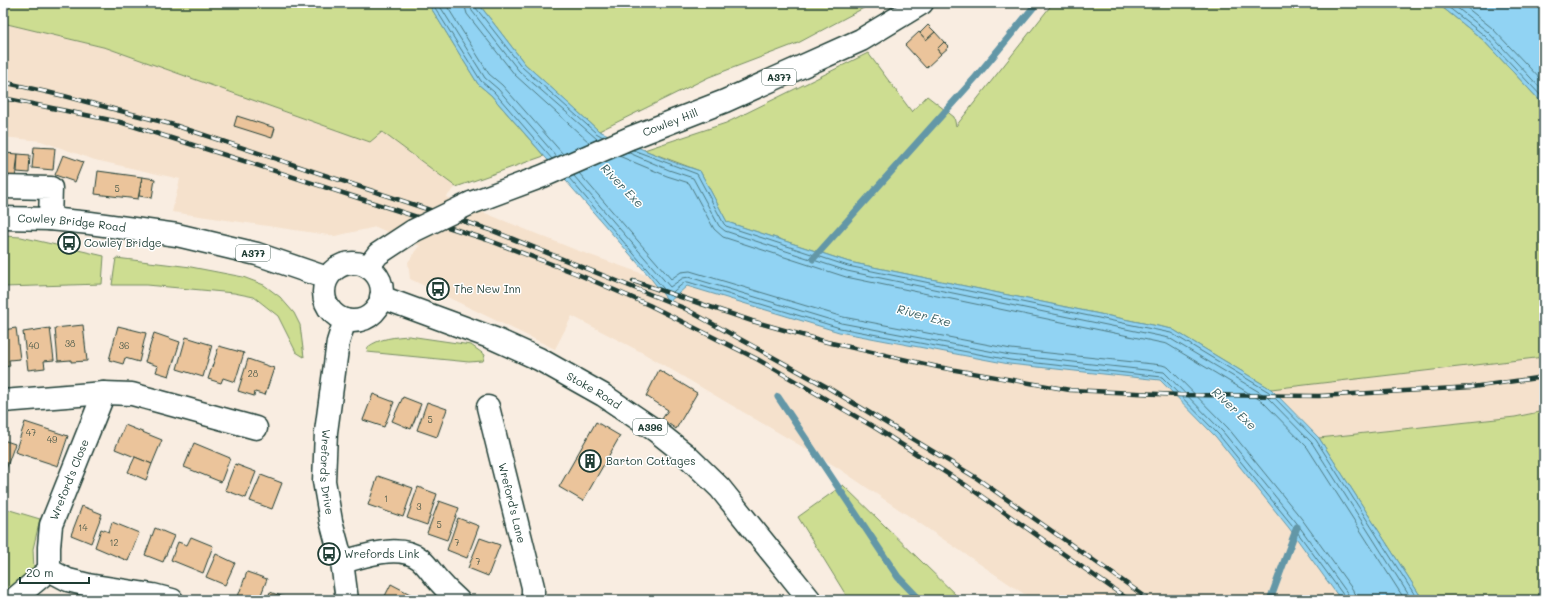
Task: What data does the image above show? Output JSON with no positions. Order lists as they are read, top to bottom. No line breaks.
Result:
{"streets":{"main road":["A377","Cowley Hill","Cowley Bridge Road","Stoke Road","A396","Wreford's Drive","Wreford's Close","Wreford's Lane"]},"crossings":[["Cowley Hill","Cowley Bridge Road"],["Cowley Hill","Stoke Road"],["Cowley Hill","Wreford's Drive"],["Cowley Bridge Road","Stoke Road"],["Cowley Bridge Road","Wreford's Drive"],["Stoke Road","Wreford's Drive"]],"water":["River Exe"],"places":{"bus stop":["Cowley Bridge","The New Inn","Wrefords Link"],"building":["Barton Cottages"]},"house_numbers":["5","38","40","36","28","5","47","49","1","3","5","14","12","7","7"],"scale_bar":"20 m"}
